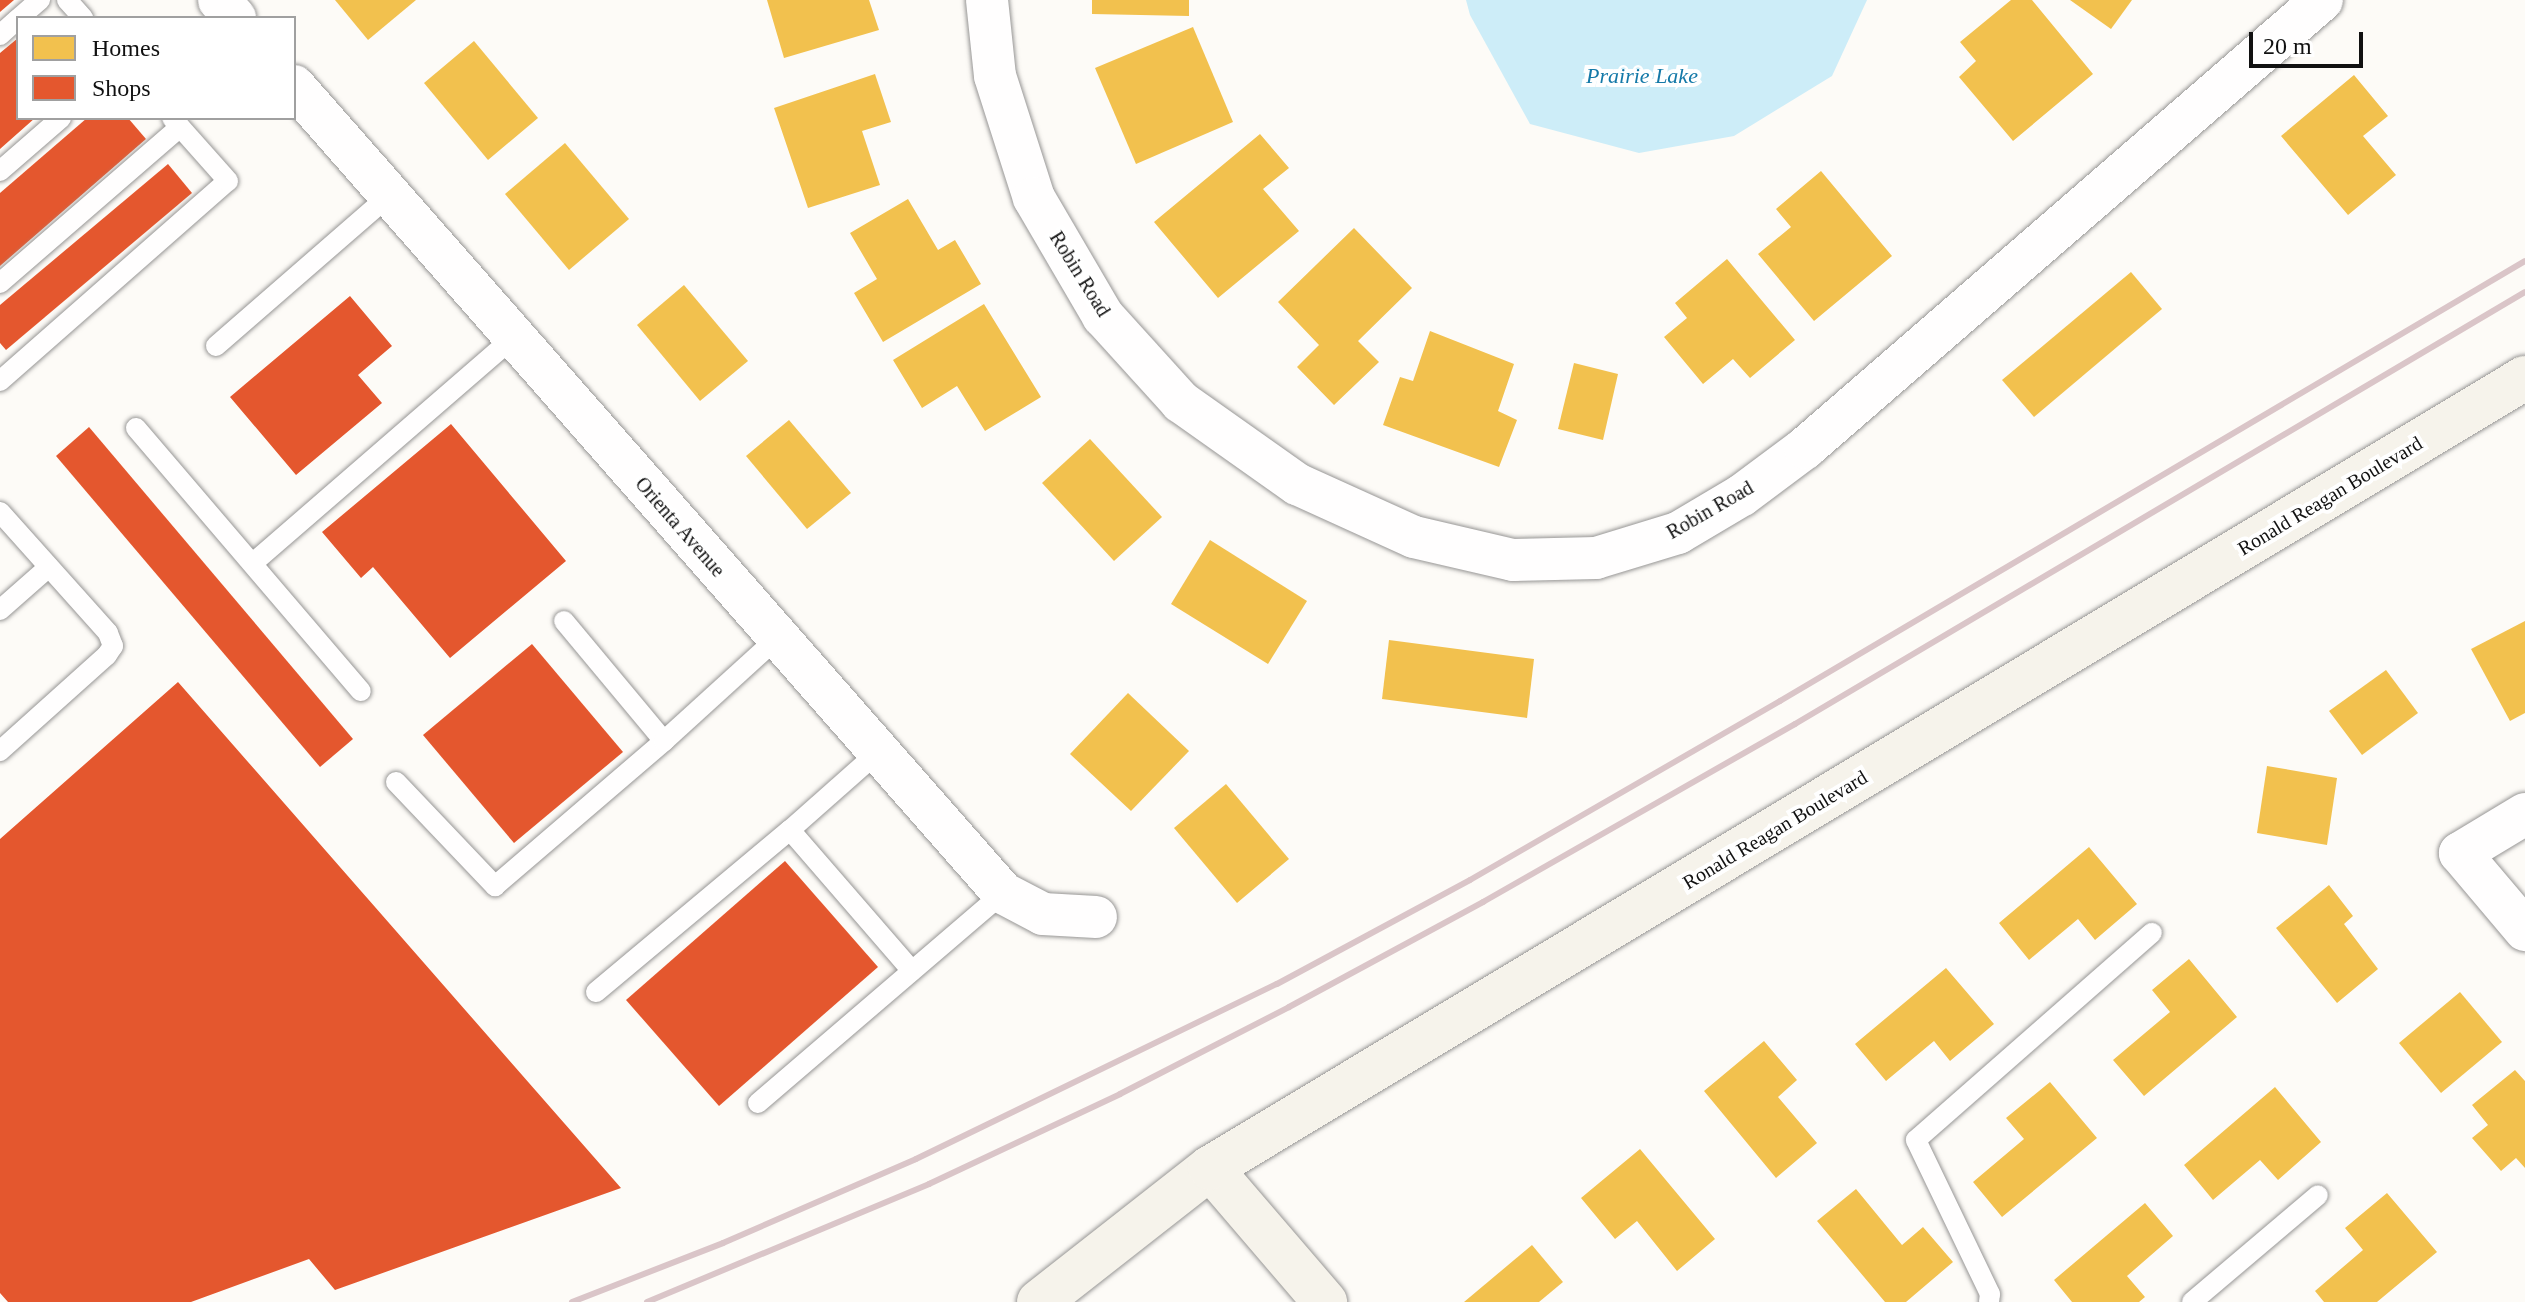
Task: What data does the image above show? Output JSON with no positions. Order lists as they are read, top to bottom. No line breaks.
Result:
{"streets":{"street":["Robin Road","Ronald Reagan Boulevard","Orienta Avenue"]},"water":["Prairie Lake"],"legend":["Homes","Shops"],"scale_bar":"20 m"}
